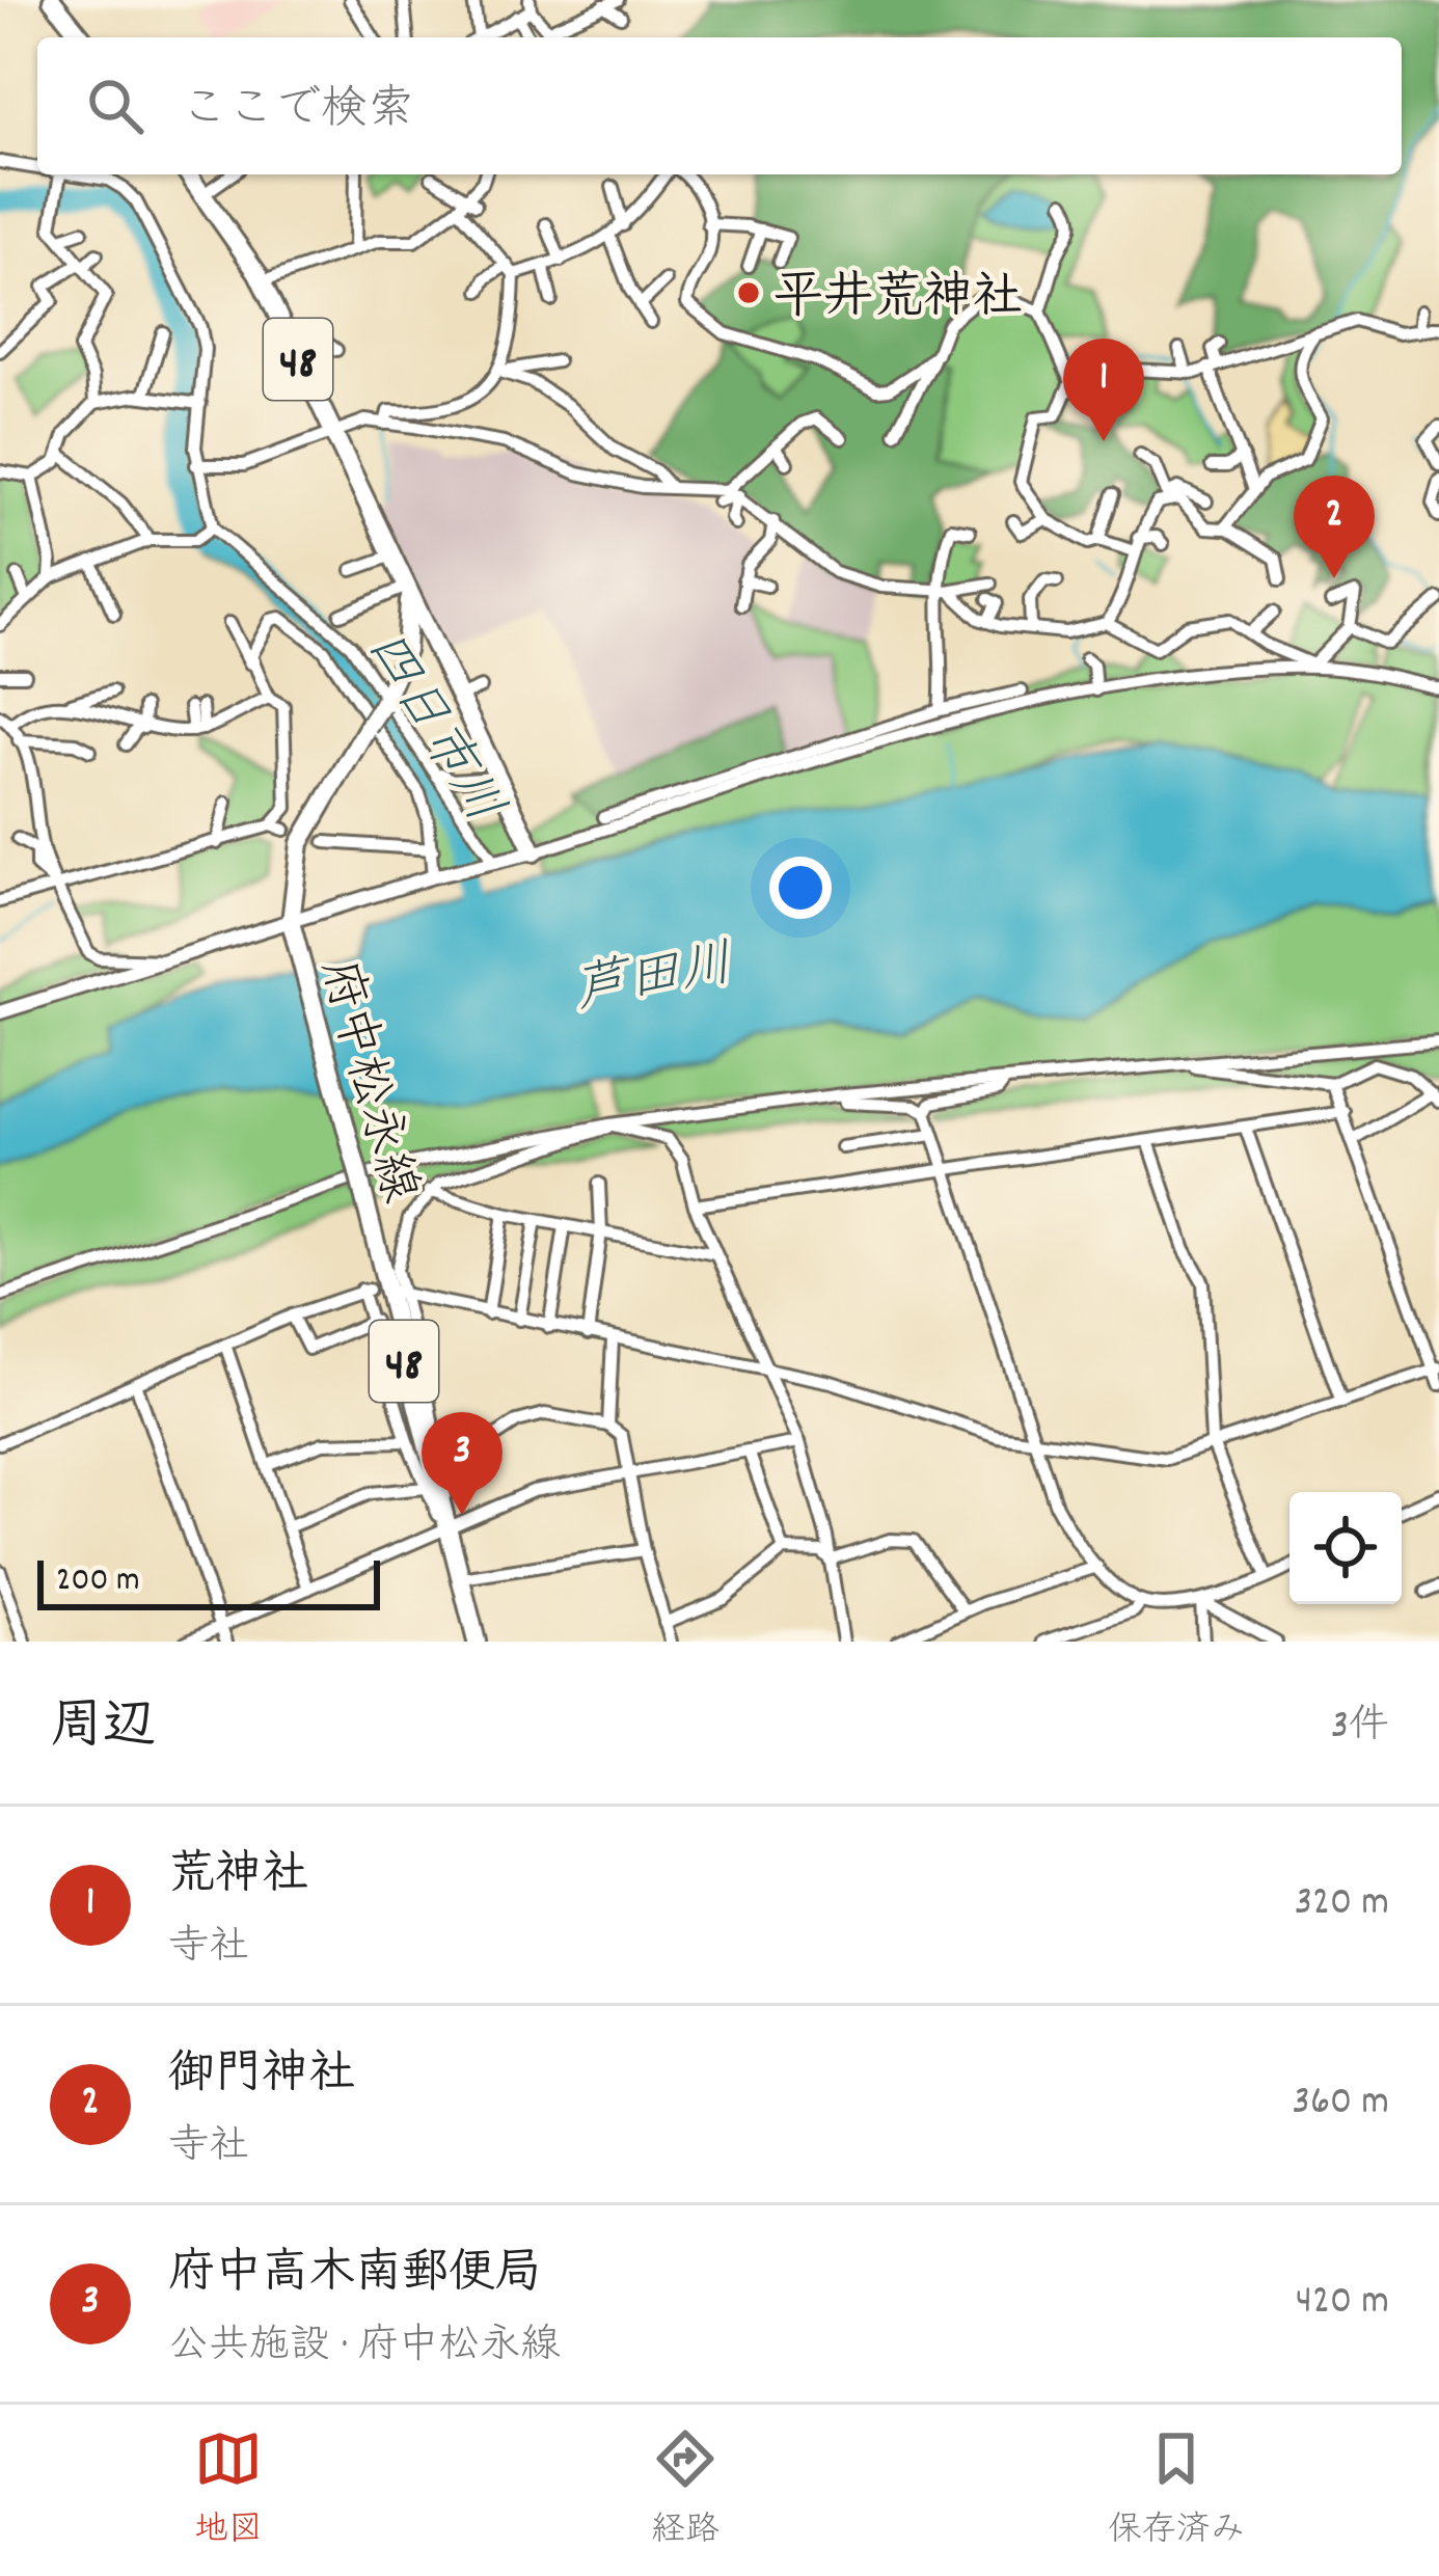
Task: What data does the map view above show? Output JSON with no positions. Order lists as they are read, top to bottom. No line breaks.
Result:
{"streets":{"main road":["48","府中松永線"]},"water":["四日市川","芦田川"],"places":["平井荒神社"],"scale_bar":"200 m","page":{"search":"ここで検索","pins":["1","2","3"],"scale":"200 m","heading":["周辺","3件"],"list":[{"mark":"1","name":"荒神社","note":"寺社","value":"320 m"},{"mark":"2","name":"御門神社","note":"寺社","value":"360 m"},{"mark":"3","name":"府中高木南郵便局","note":"公共施設 · 府中松永線","value":"420 m"}],"nav":["地図","経路","保存済み"]}}
